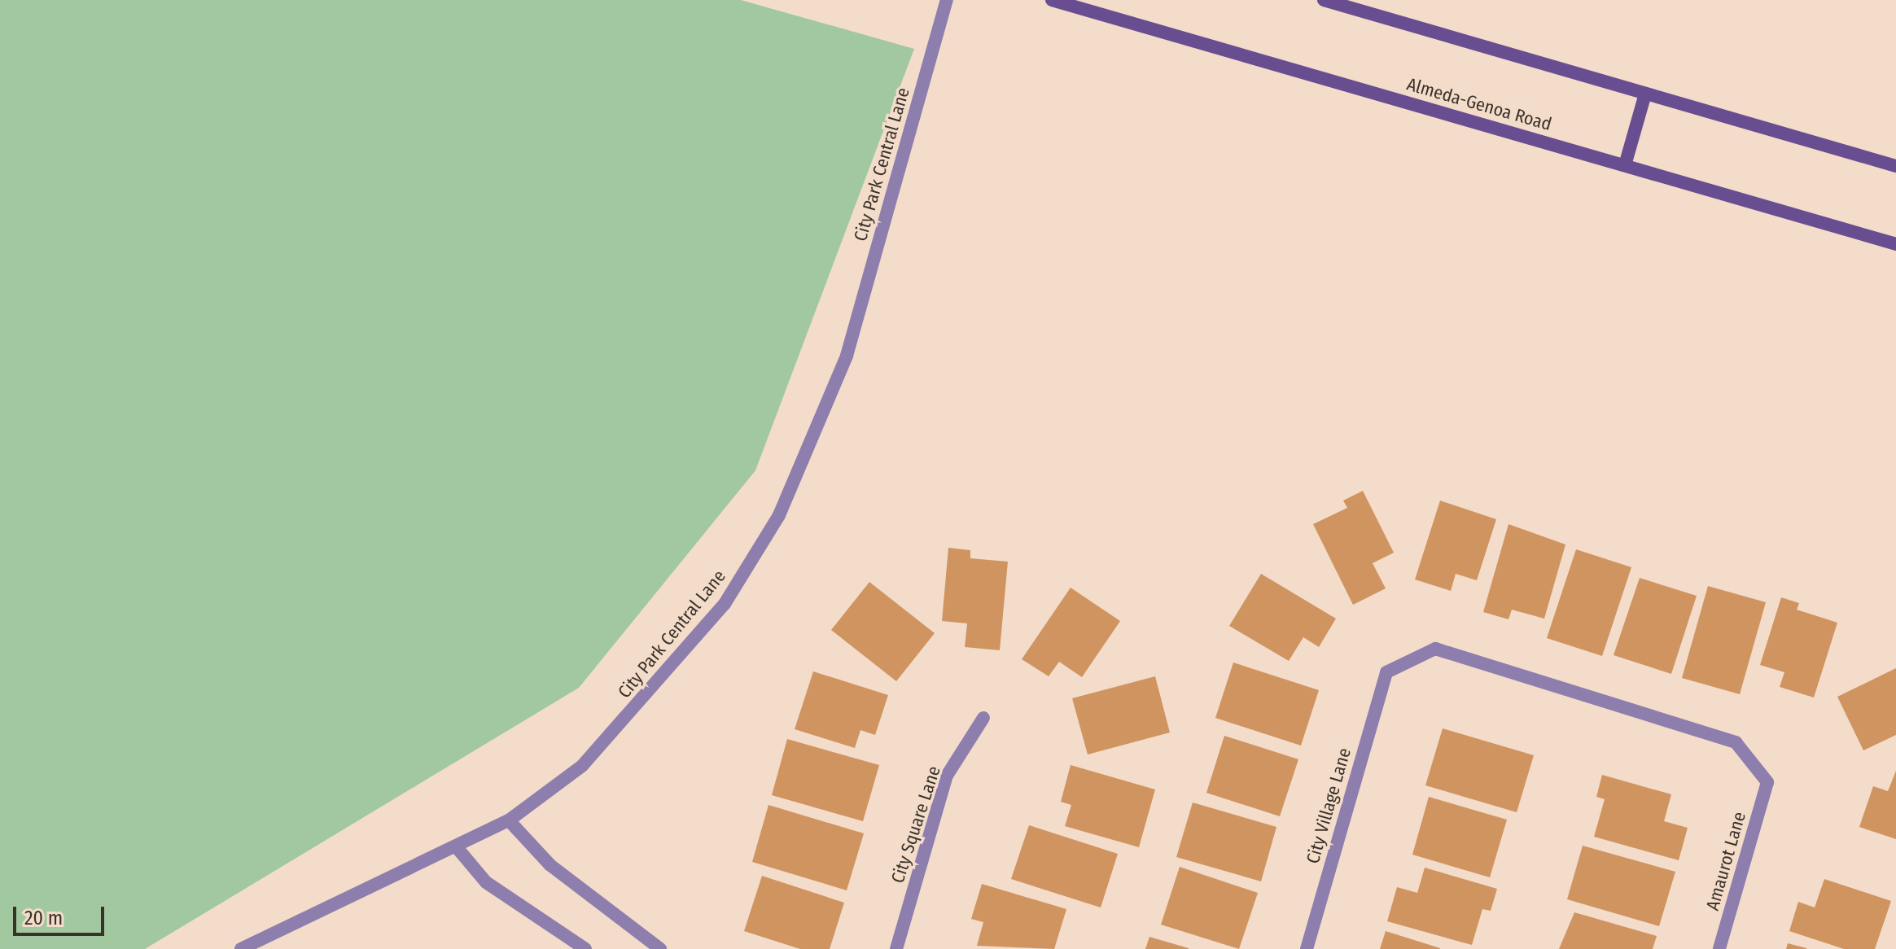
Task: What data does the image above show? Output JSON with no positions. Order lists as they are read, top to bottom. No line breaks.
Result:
{"streets":{"main road":["Almeda-Genoa Road"],"street":["City Park Central Lane","City Village Lane","City Square Lane","Amaurot Lane"]},"crossings":[["City Village Lane","Amaurot Lane"]],"scale_bar":"20 m"}
